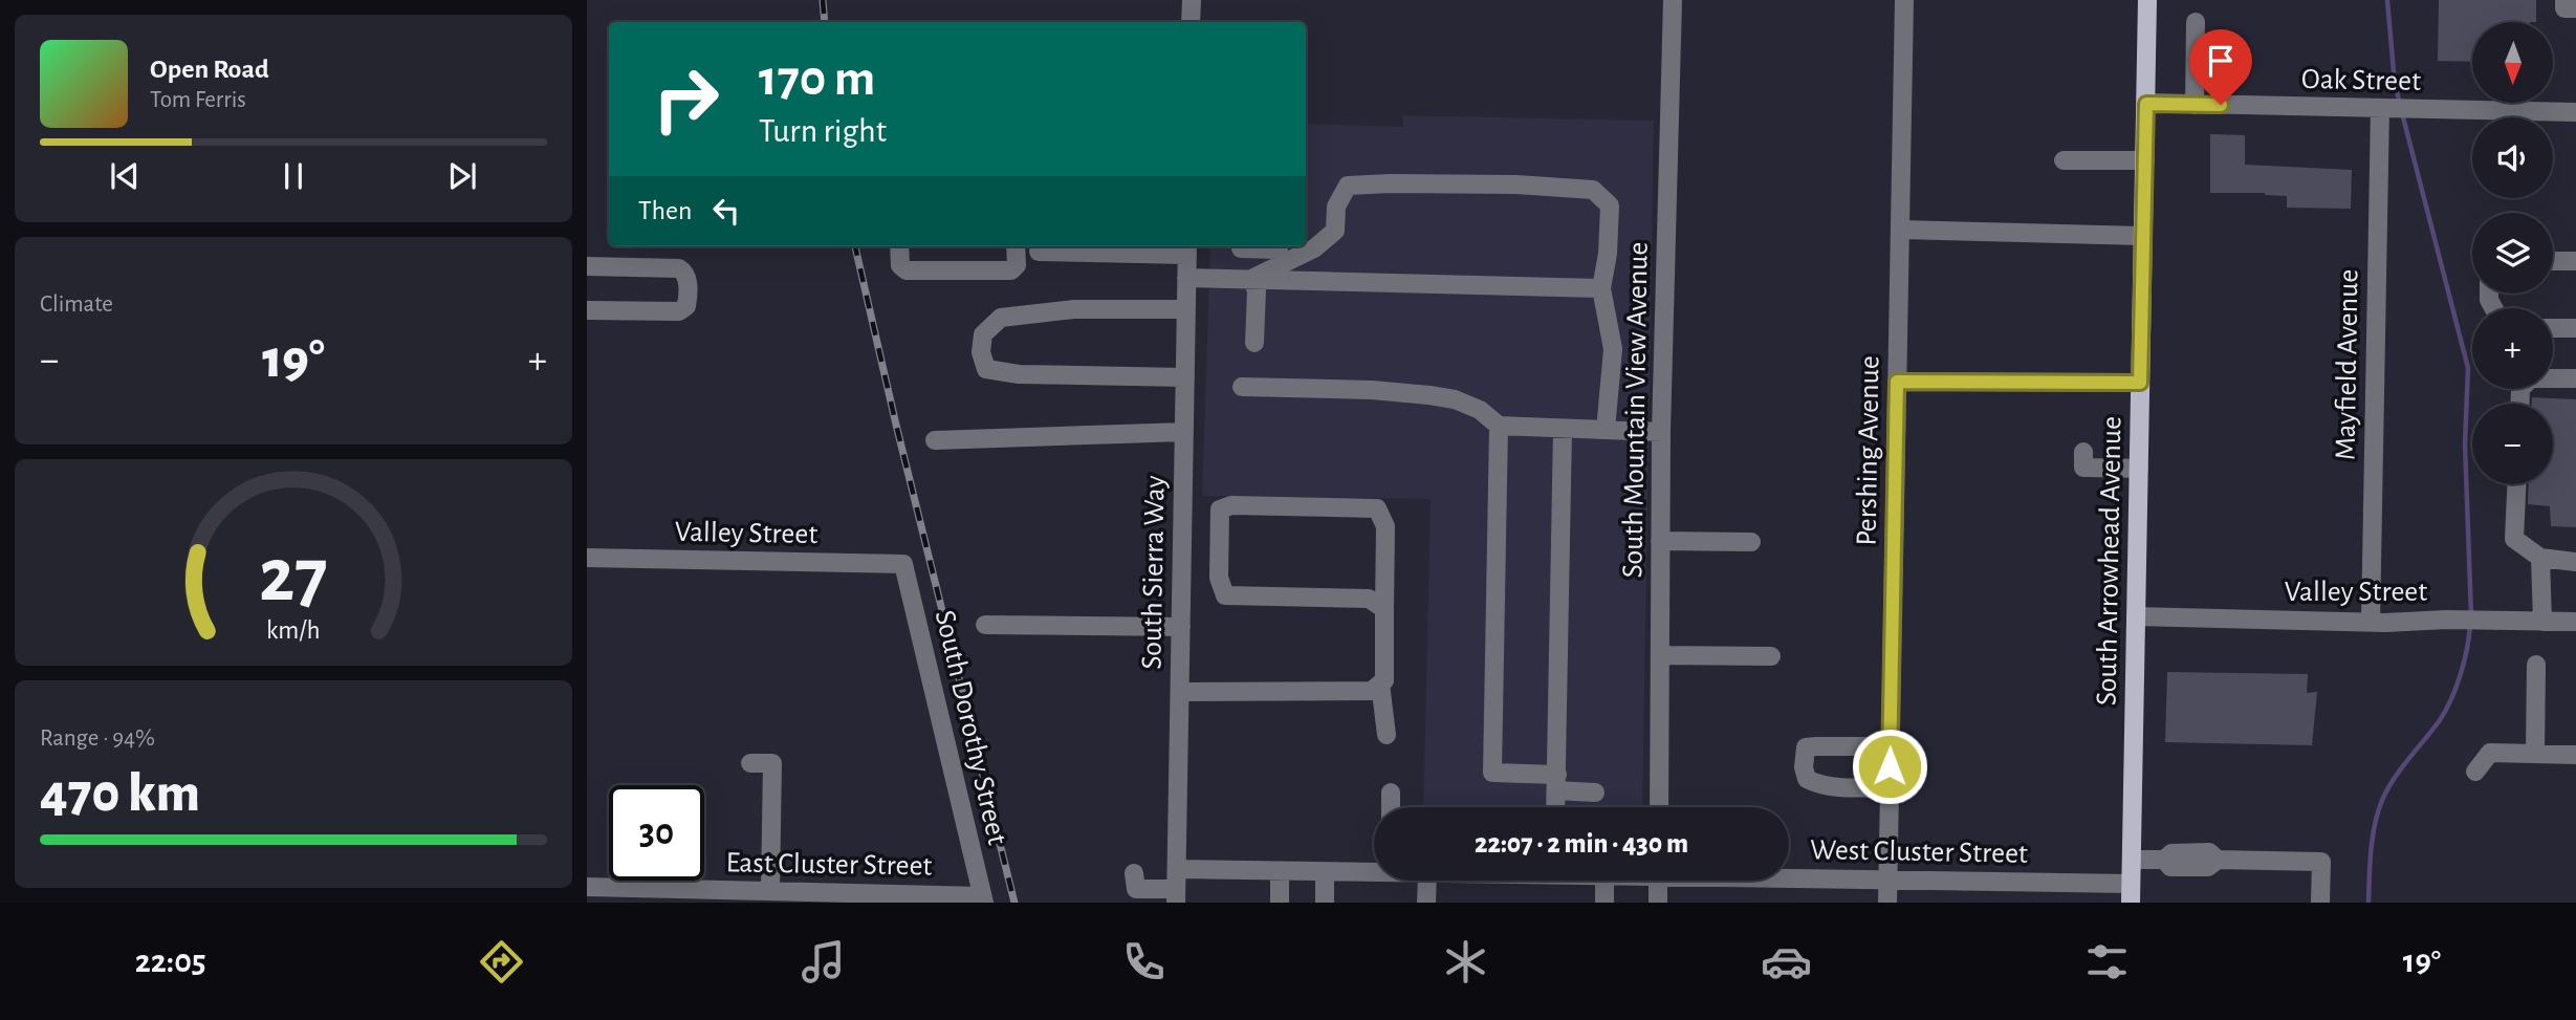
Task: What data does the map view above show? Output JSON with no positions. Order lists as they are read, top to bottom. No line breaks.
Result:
{"streets":{"main road":["South Arrowhead Avenue"],"street":["Oak Street","Mayfield Avenue","South Mountain View Avenue","Pershing Avenue","Valley Street","South Sierra Way","South Dorothy Street","West Cluster Street","East Cluster Street"]},"crossings":[["Oak Street","Mayfield Avenue"],["Oak Street","South Arrowhead Avenue"],["Mayfield Avenue","Valley Street"],["Pershing Avenue","West Cluster Street"],["Valley Street","South Arrowhead Avenue"],["Valley Street","South Dorothy Street"],["South Arrowhead Avenue","West Cluster Street"],["South Sierra Way","West Cluster Street"],["South Dorothy Street","East Cluster Street"]],"north":"bottom","page":{"map_buttons":["+","−"],"turn":["170 m","Turn right"],"song":["Open Road","Tom Ferris"],"then":"Then","tile":["Climate",["Range · 94%","470 km"]],"heat":["−","19°","+"],"limit":"30","trip":"22:07 · 2 min · 430 m","tabs":["22:05","19°"],"gauge":["27","km/h"]}}
